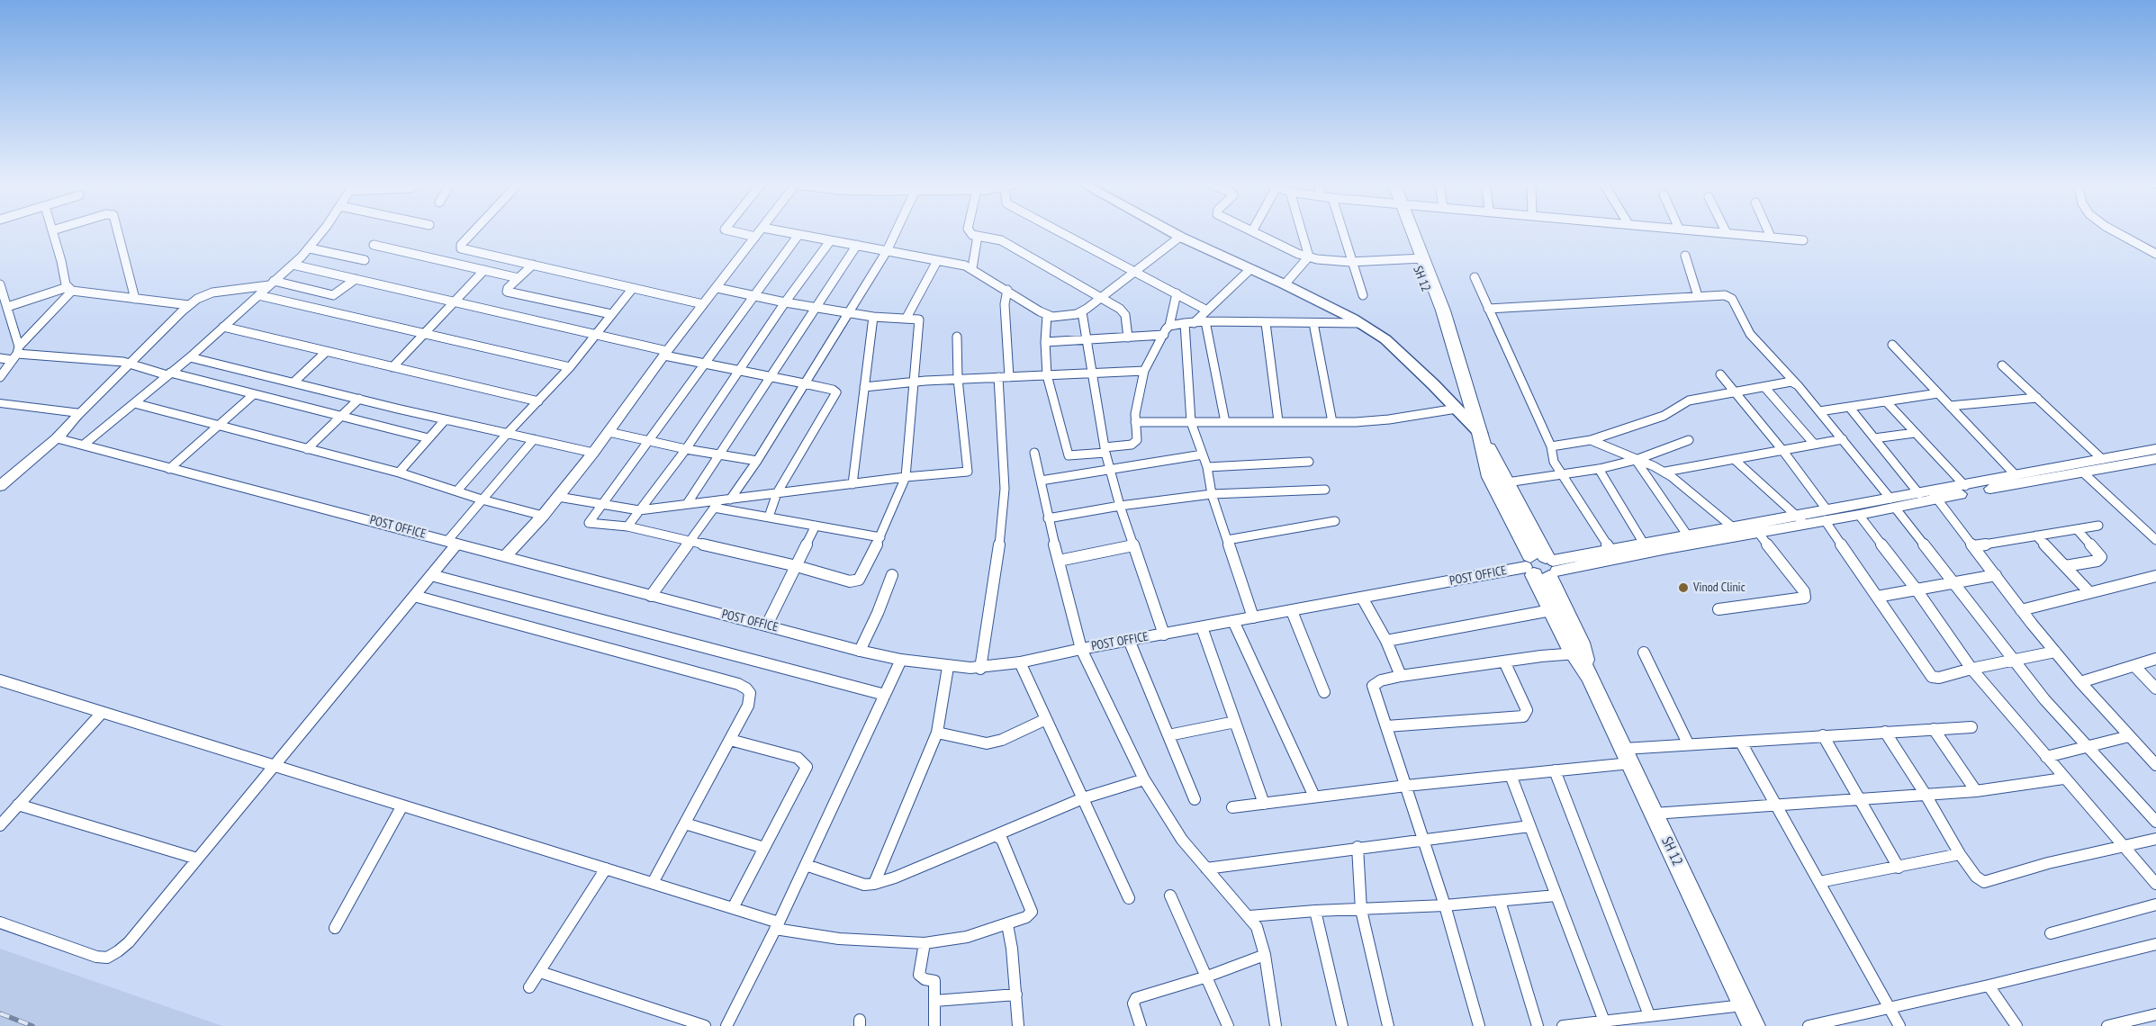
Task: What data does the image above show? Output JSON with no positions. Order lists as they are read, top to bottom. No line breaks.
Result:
{"streets":{"highway":["SH 12"],"street":["POST OFFICE"]},"crossings":[["SH 12","POST OFFICE"]],"places":["Vinod Clinic"]}
